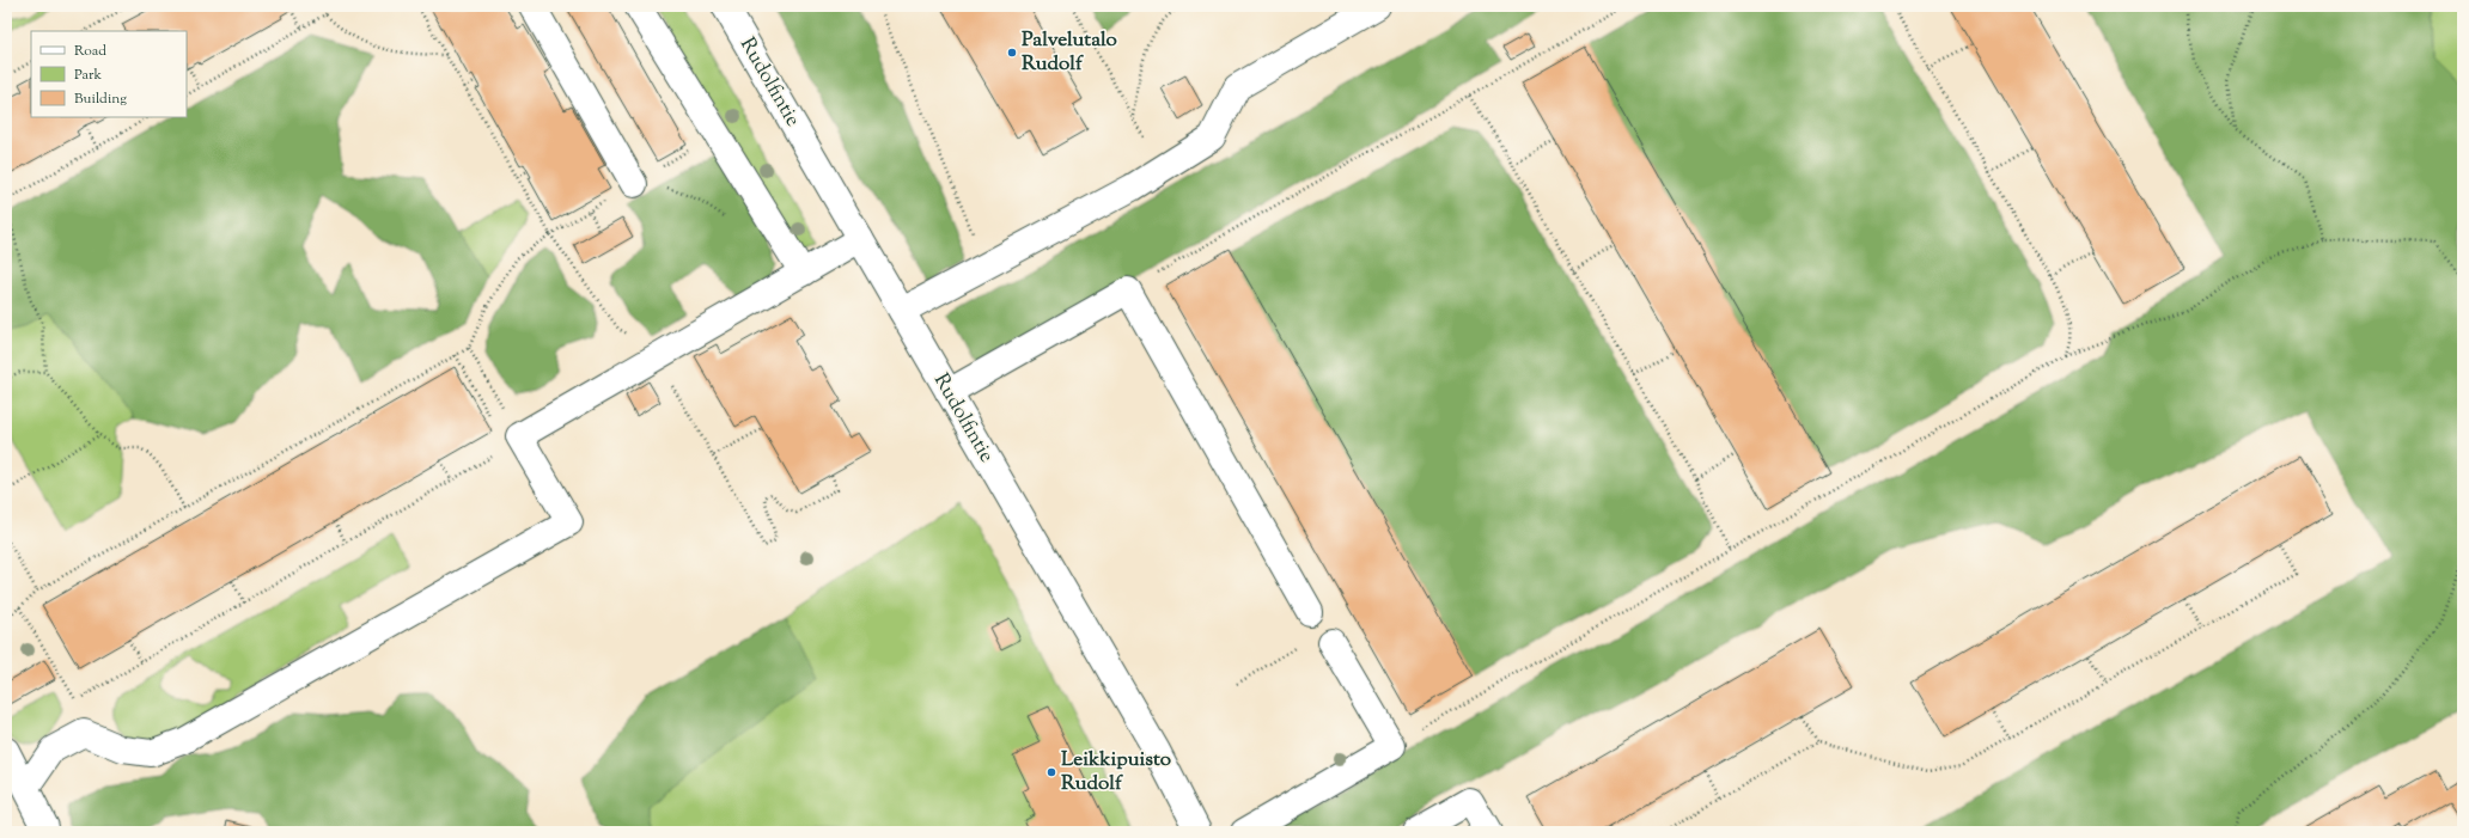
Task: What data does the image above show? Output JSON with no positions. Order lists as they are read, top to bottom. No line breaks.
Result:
{"streets":{"street":["Rudolfintie"]},"places":["Palvelutalo Rudolf","Leikkipuisto Rudolf"],"legend":["Road","Park","Building"]}
